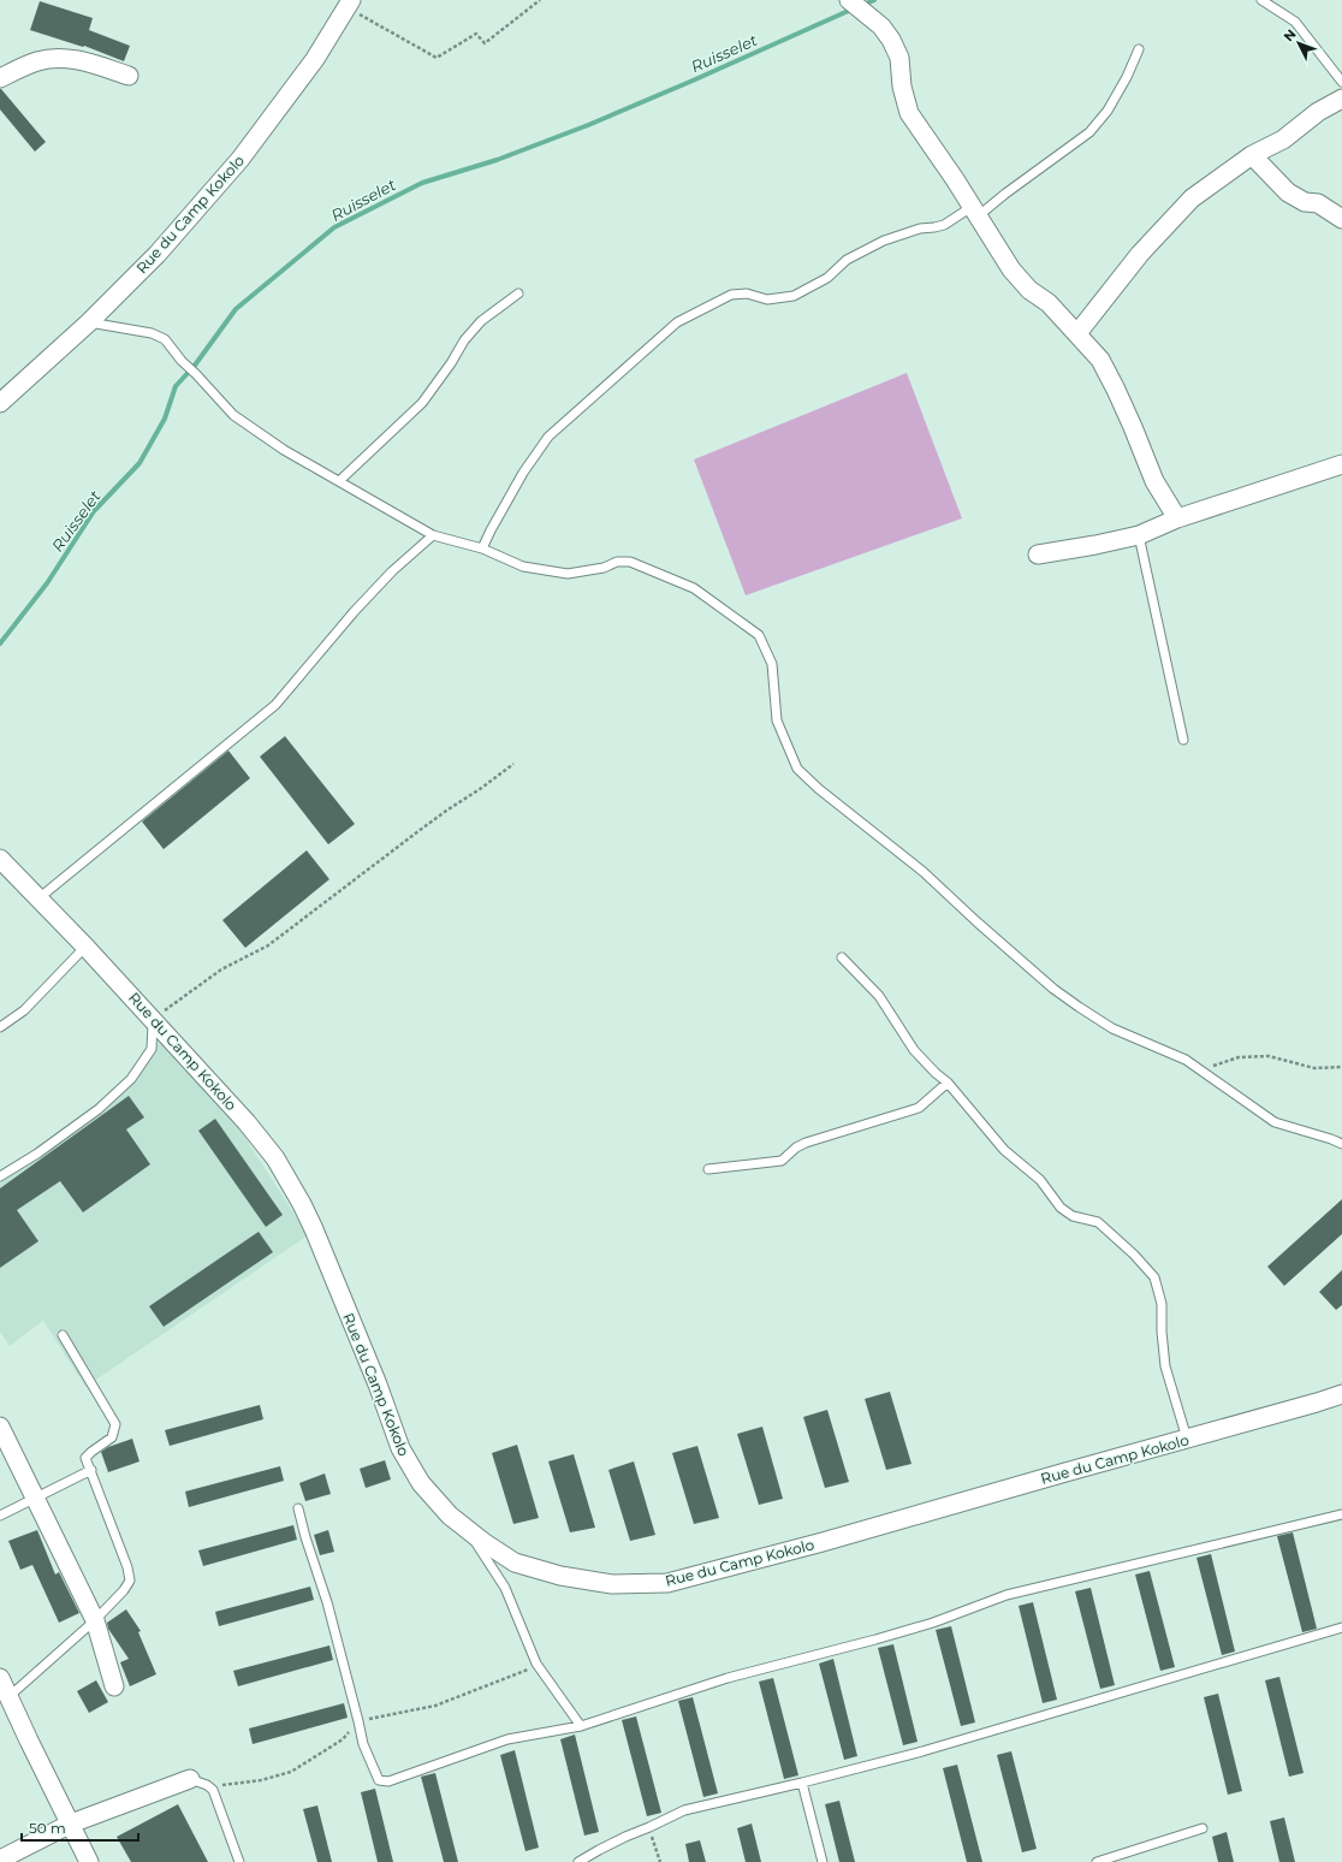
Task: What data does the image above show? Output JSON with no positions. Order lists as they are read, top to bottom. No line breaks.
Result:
{"streets":{"street":["Rue du Camp Kokolo"]},"water":["Ruisselet"],"scale_bar":"50 m","north":"top left"}
